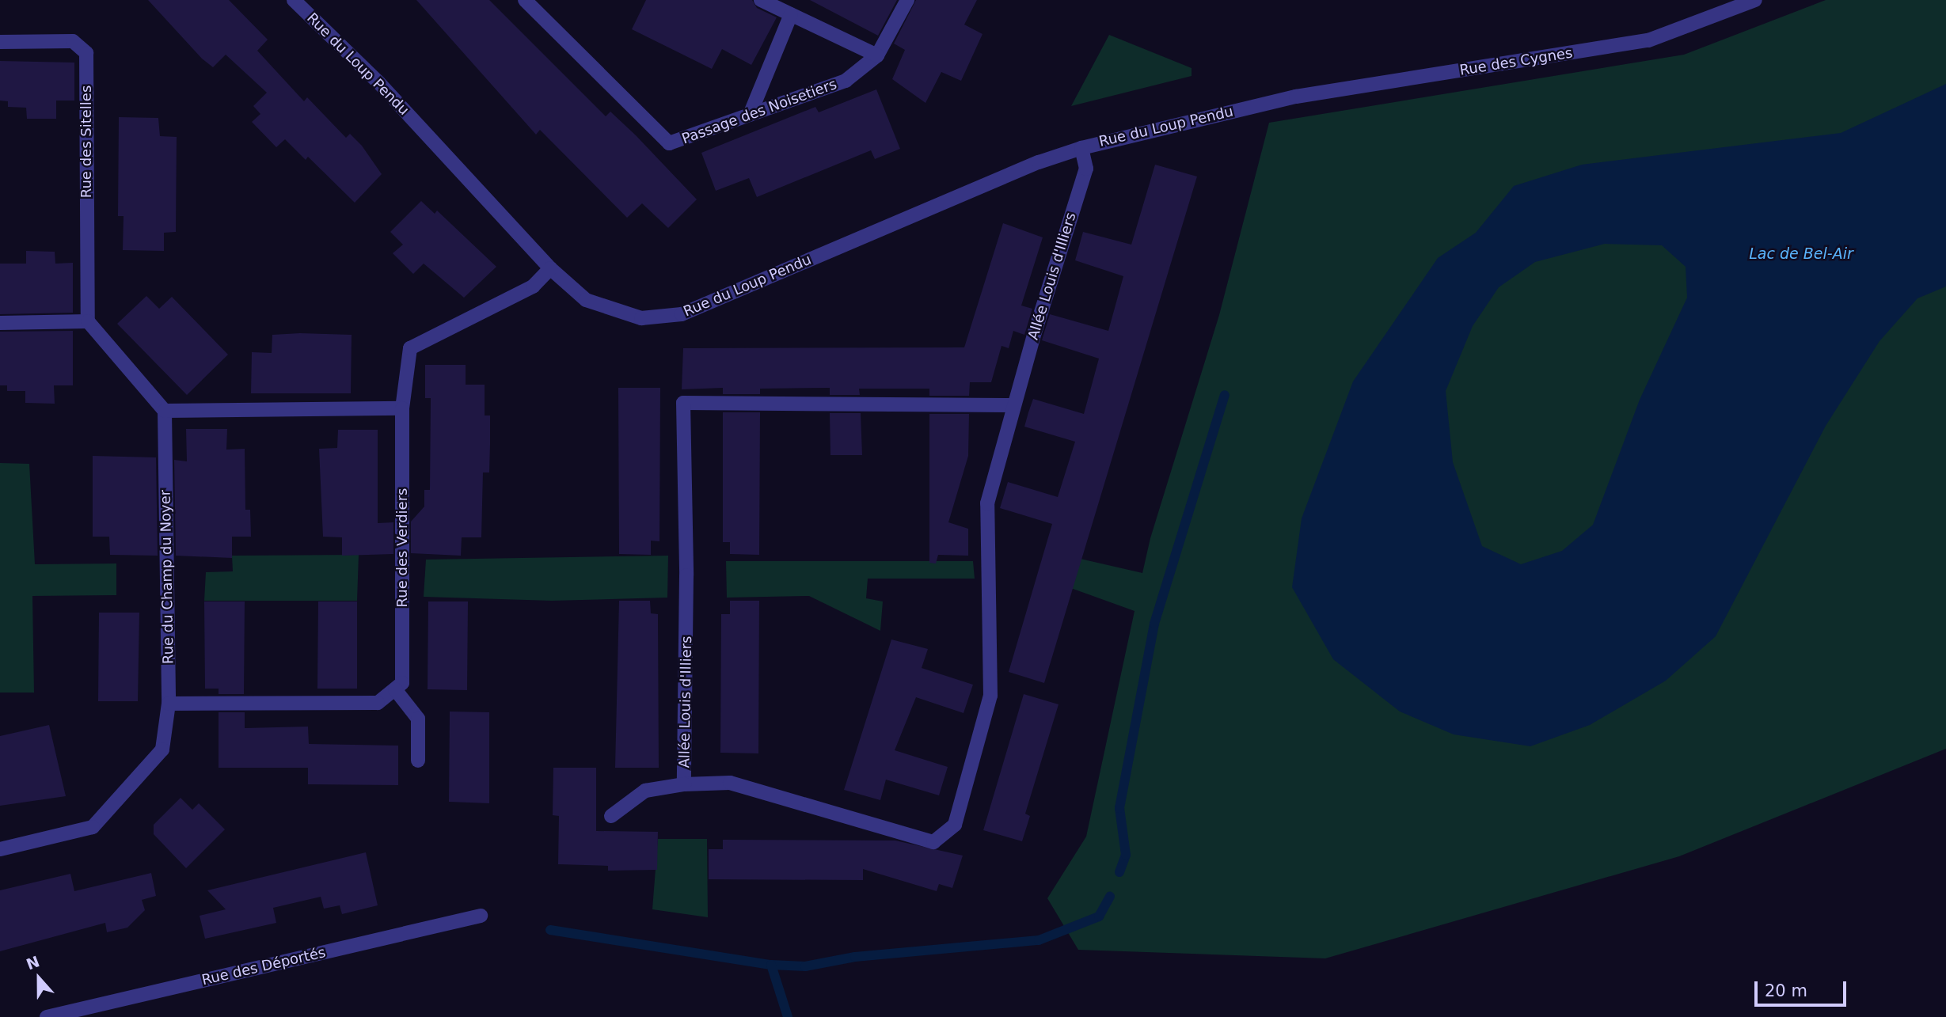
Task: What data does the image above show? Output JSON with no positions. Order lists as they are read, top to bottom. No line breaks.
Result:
{"streets":{"street":["Rue des Cygnes","Rue du Loup Pendu","Passage des Noisetiers","Rue des Sitelles","Allée Louis d'Illiers","Rue des Verdiers","Rue du Champ du Noyer","Rue des Déportés"]},"crossings":[["Rue des Cygnes","Rue du Loup Pendu"],["Rue du Loup Pendu","Allée Louis d'Illiers"],["Rue du Loup Pendu","Rue des Verdiers"]],"water":["Lac de Bel-Air"],"scale_bar":"20 m","north":"top"}
